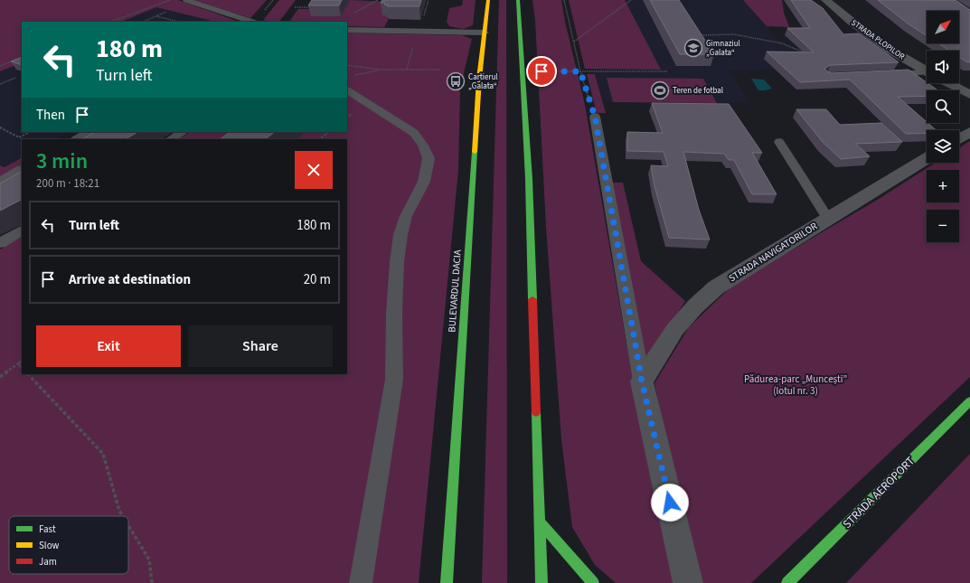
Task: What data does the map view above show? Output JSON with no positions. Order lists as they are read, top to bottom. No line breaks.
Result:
{"streets":{"main road":["BULEVARDUL DACIA","STRADA AEROPORT"],"street":["STRADA PLOPILOR","STRADA NAVIGATORILOR"]},"parks":["Pădurea-parc „Muncești” (lotul nr. 3)"],"places":{"school or university":["Gimnaziul „Galata“"],"bus stop":["Cartierul „Galata“"],"sports":["Teren de fotbal"]},"legend":["Fast","Slow","Jam"],"north":"top right","page":{"map_buttons":["+","−"],"turn":["180 m","Turn left"],"then":"Then","heading":["3 min","200 m · 18:21"],"list":[{"name":"Turn left","value":"180 m"},{"name":"Arrive at destination","value":"20 m"}],"buttons":["Exit","Share"]}}
